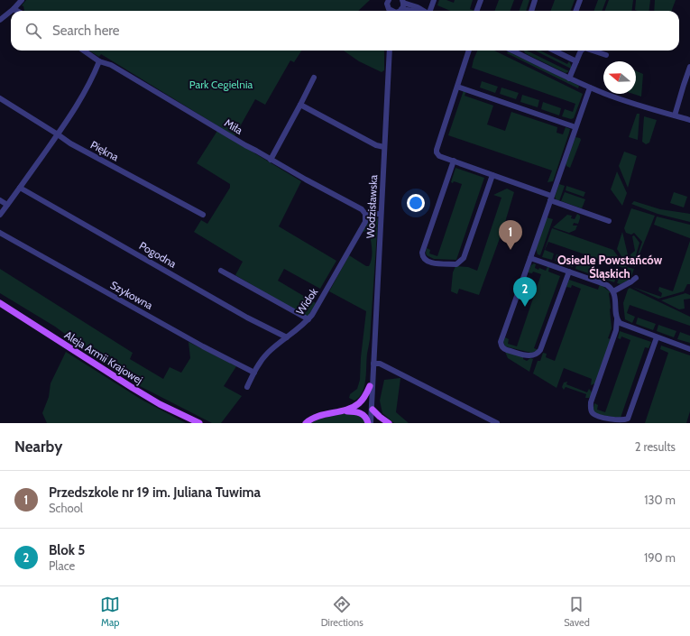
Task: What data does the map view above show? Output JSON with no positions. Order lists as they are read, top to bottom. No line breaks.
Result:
{"streets":{"main road":["Aleja Armii Krajowej"],"street":["Miła","Piękna","Wodzisławska","Pogodna","Szykowna","Widok"]},"crossings":[["Miła","Widok"],["Pogodna","Widok"],["Szykowna","Widok"]],"districts":["Osiedle Powstańców Śląskich"],"parks":["Park Cegielnia"],"north":"left","page":{"search":"Search here","pins":["1","2"],"heading":["Nearby","2 results"],"list":[{"mark":"1","name":"Przedszkole nr 19 im. Juliana Tuwima","note":"School","value":"130 m"},{"mark":"2","name":"Blok 5","note":"Place","value":"190 m"}],"nav":["Map","Directions","Saved"]}}
